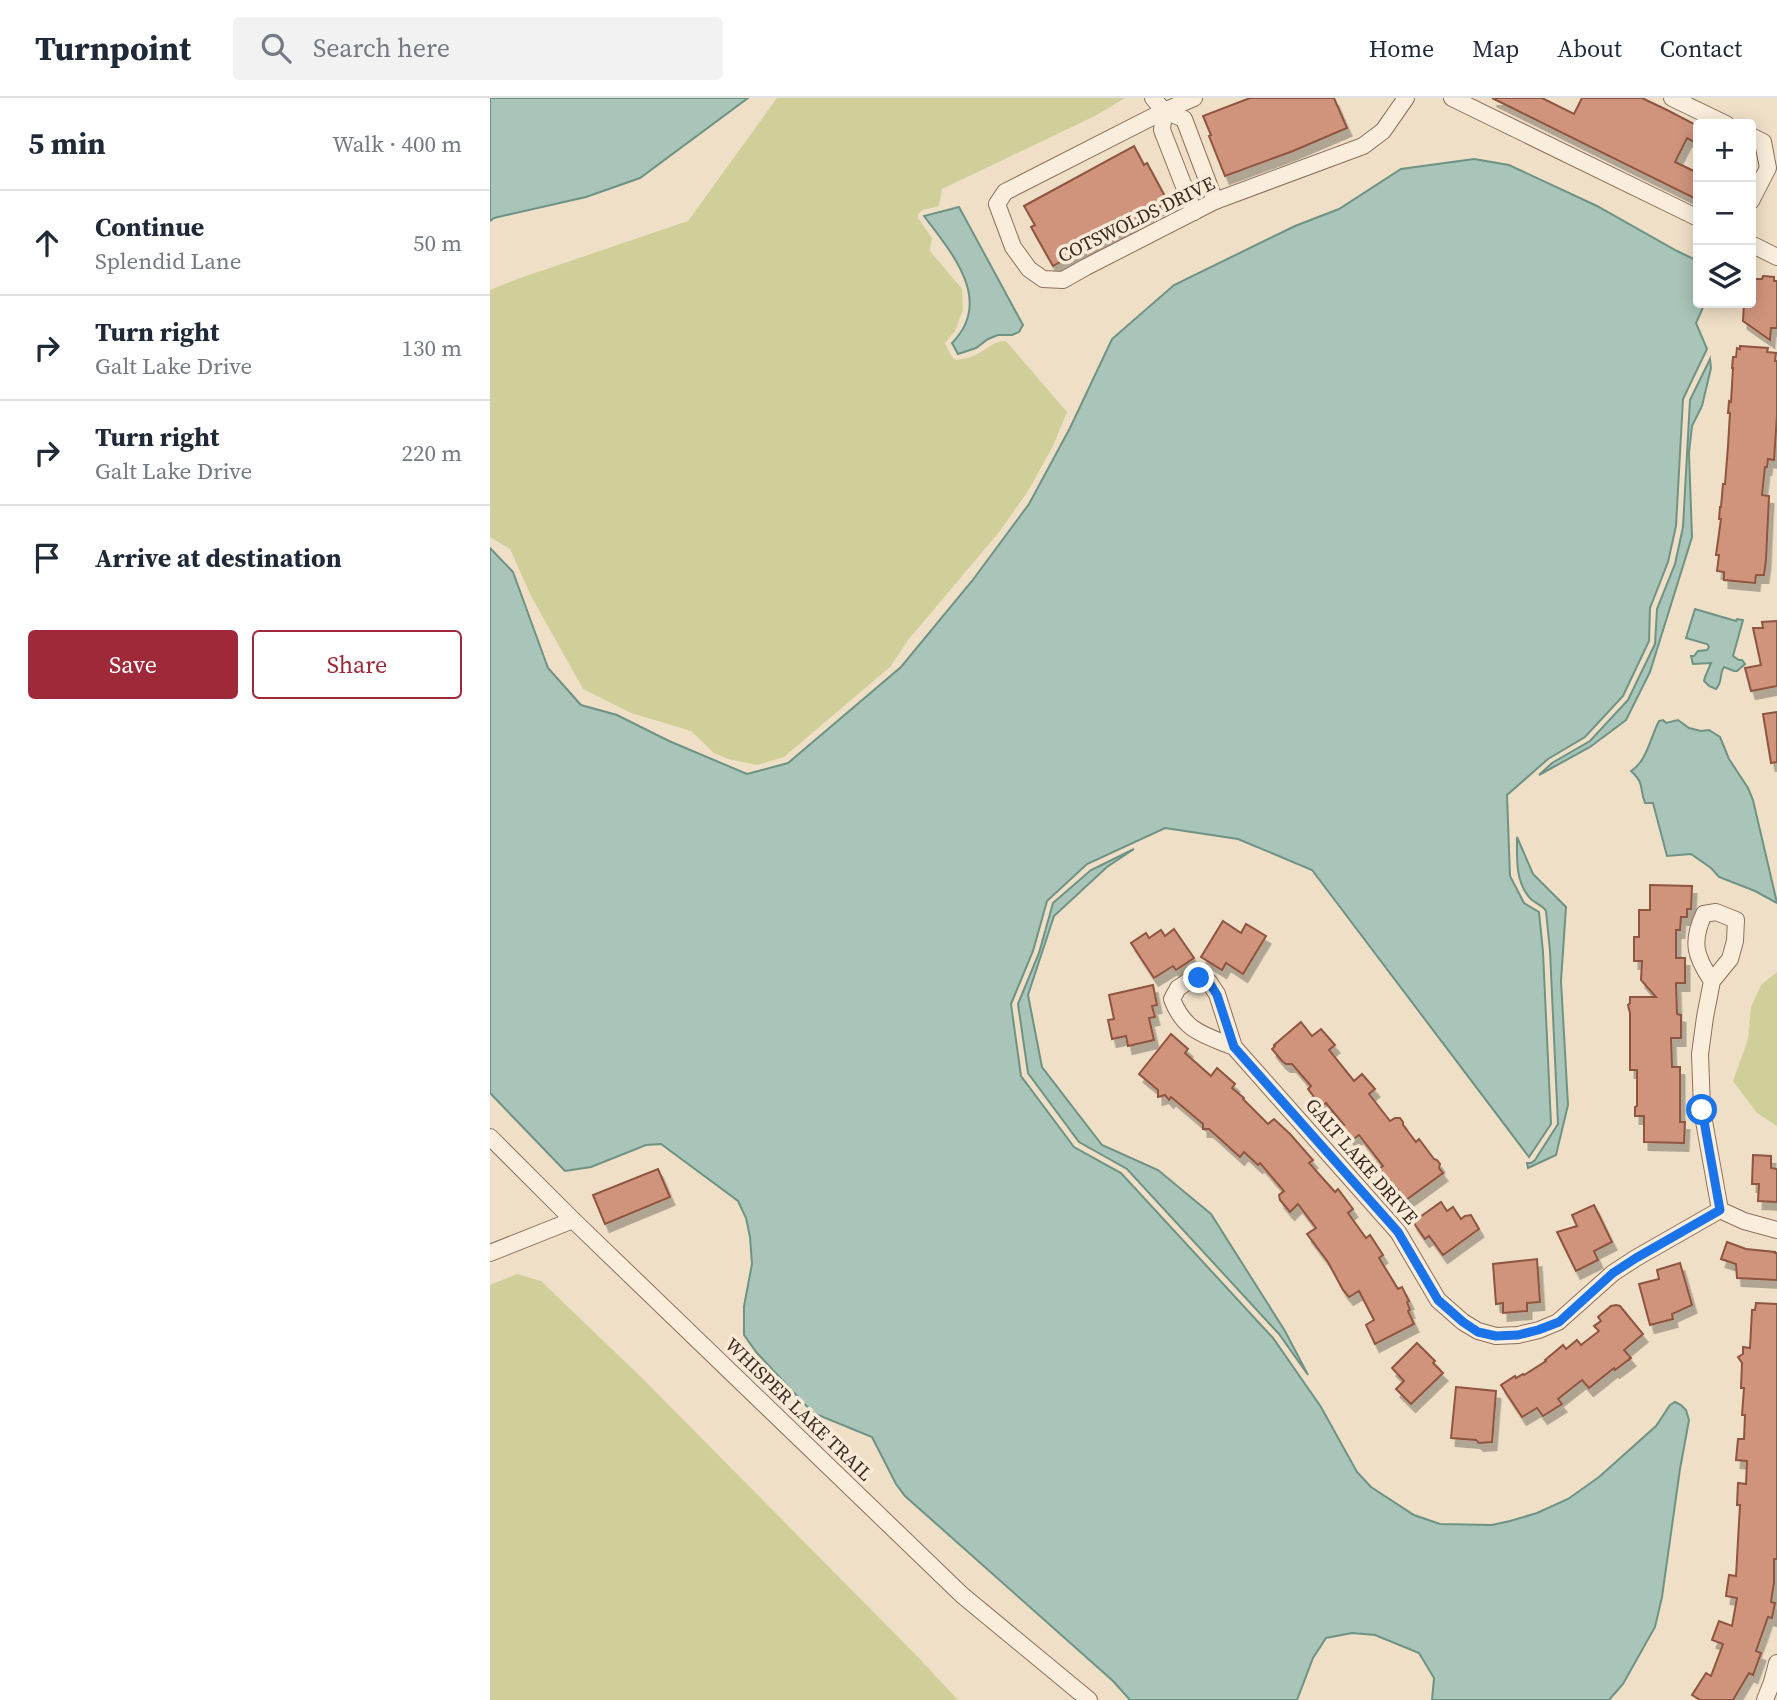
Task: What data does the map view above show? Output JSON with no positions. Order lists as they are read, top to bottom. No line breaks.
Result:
{"streets":{"street":["COTSWOLDS DRIVE","GALT LAKE DRIVE","WHISPER LAKE TRAIL"]},"page":{"header":"Turnpoint","search":"Search here","nav":["Home","Map","About","Contact"],"heading":["5 min","Walk · 400 m"],"map_buttons":["+","−"],"list":[["Continue","Splendid Lane","50 m"],["Turn right","Galt Lake Drive","130 m"],["Turn right","Galt Lake Drive","220 m"],"Arrive at destination"],"buttons":["Save","Share"]}}
